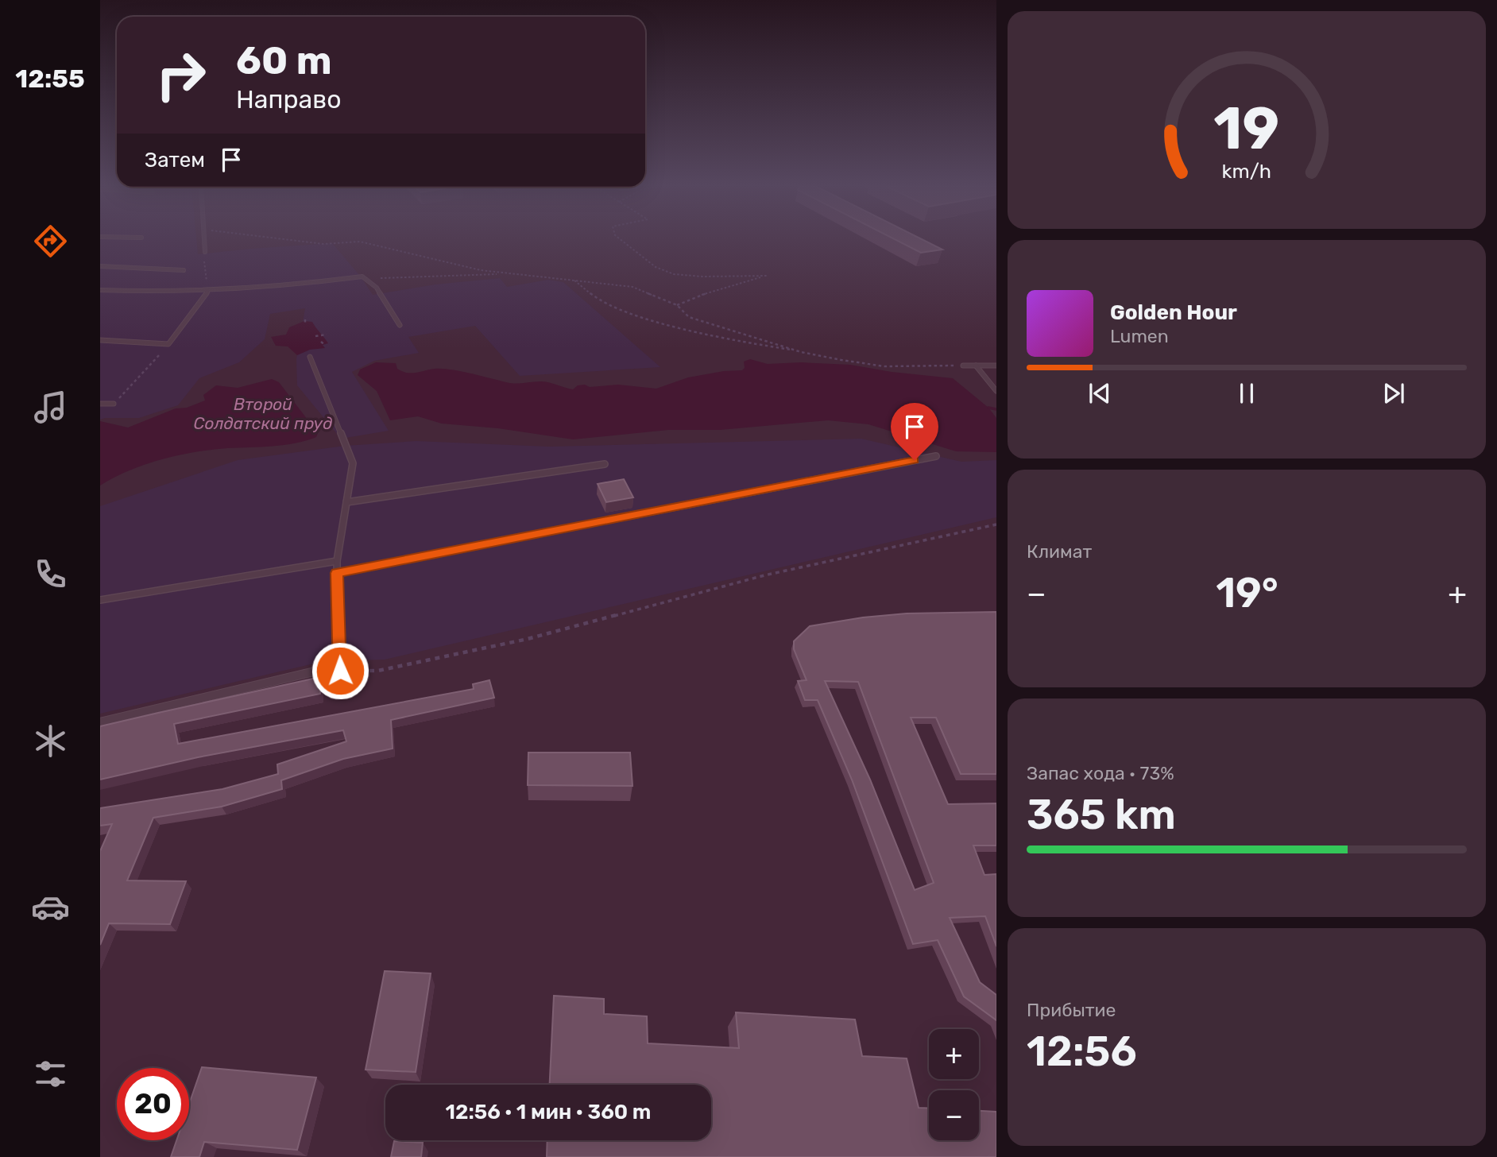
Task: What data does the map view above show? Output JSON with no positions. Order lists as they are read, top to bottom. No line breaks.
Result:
{"water":["Второй Солдатский пруд"],"page":{"tabs":"12:55","turn":["60 m","Направо"],"then":"Затем","song":["Golden Hour","Lumen"],"tile":["Климат",["Запас хода · 73%","365 km"],["Прибытие","12:56"]],"heat":["−","19°","+"],"map_buttons":["+","−"],"limit":"20","trip":"12:56 · 1 мин · 360 m","gauge":["19","km/h"]}}
